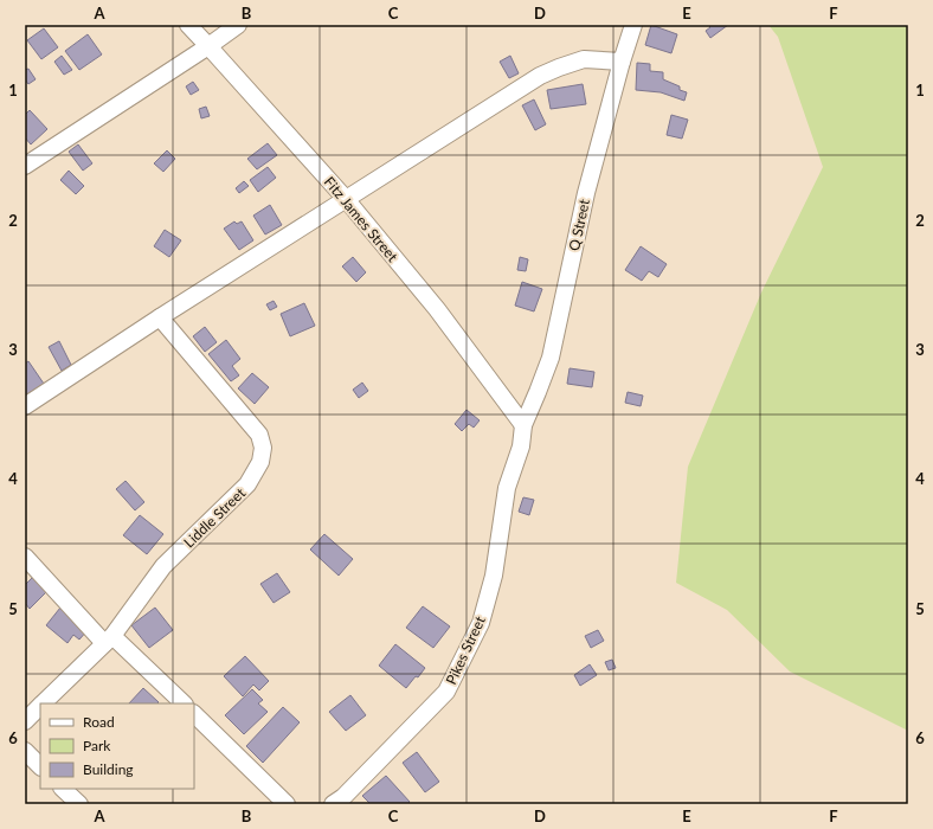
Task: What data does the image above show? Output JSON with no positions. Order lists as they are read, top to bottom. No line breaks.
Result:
{"streets":{"street":["Fitz James Street","Q Street","Liddle Street","Pikes Street"]},"crossings":[["Fitz James Street","Q Street"],["Fitz James Street","Pikes Street"],["Q Street","Pikes Street"]],"legend":["Road","Park","Building"],"grid":{"columns":["A","B","C","D","E","F"],"rows":["1","2","3","4","5","6"]}}
